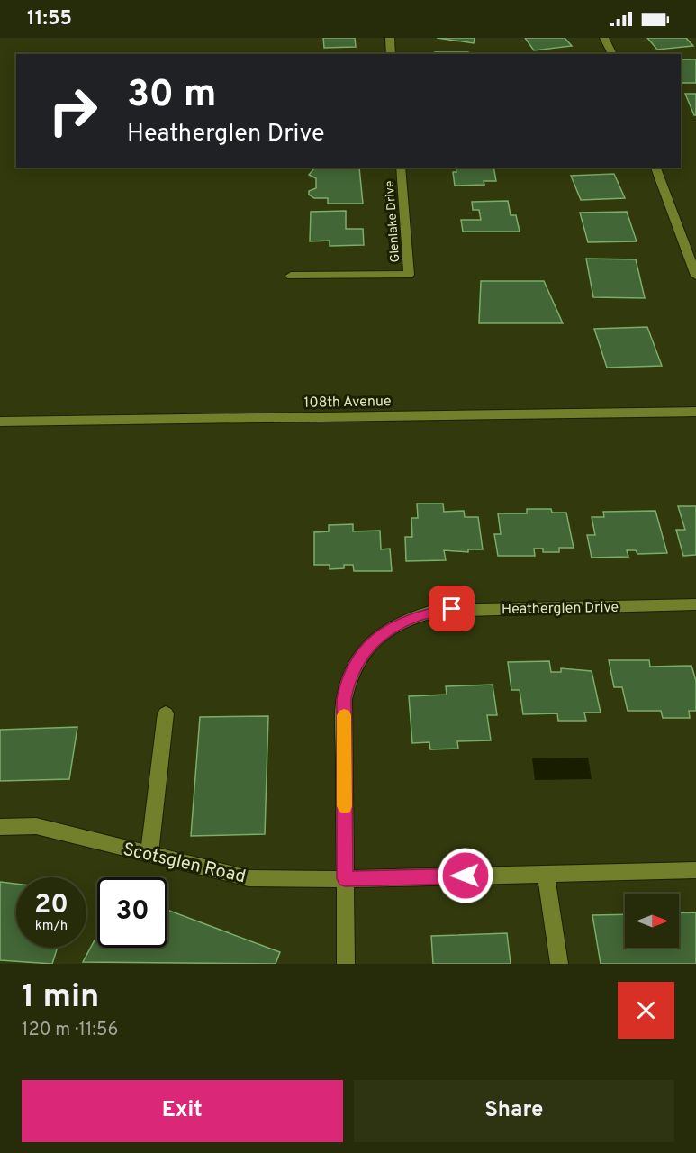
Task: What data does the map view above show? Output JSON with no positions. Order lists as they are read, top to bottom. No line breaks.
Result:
{"streets":{"street":["Glenlake Drive","108th Avenue","Heatherglen Drive","Scotsglen Road"]},"crossings":[["Heatherglen Drive","Scotsglen Road"]],"north":"right","page":{"status":"11:55","turn":["30 m","Heatherglen Drive"],"speed":"20 km/h","limit":"30","heading":["1 min","120 m · 11:56"],"buttons":["Exit","Share"]}}
